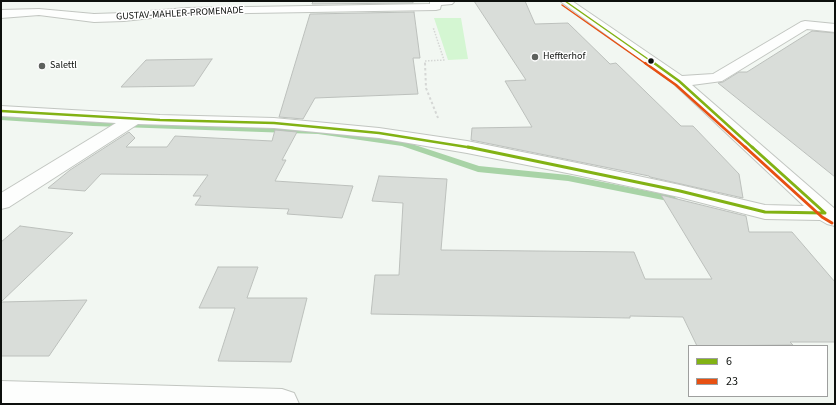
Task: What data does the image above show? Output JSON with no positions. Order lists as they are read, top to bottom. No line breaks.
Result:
{"streets":{"street":["GUSTAV-MAHLER-PROMENADE"]},"places":["Heffterhof","Salettl"],"lines":["transit line 6","transit line 23"],"legend":["6","23"]}
